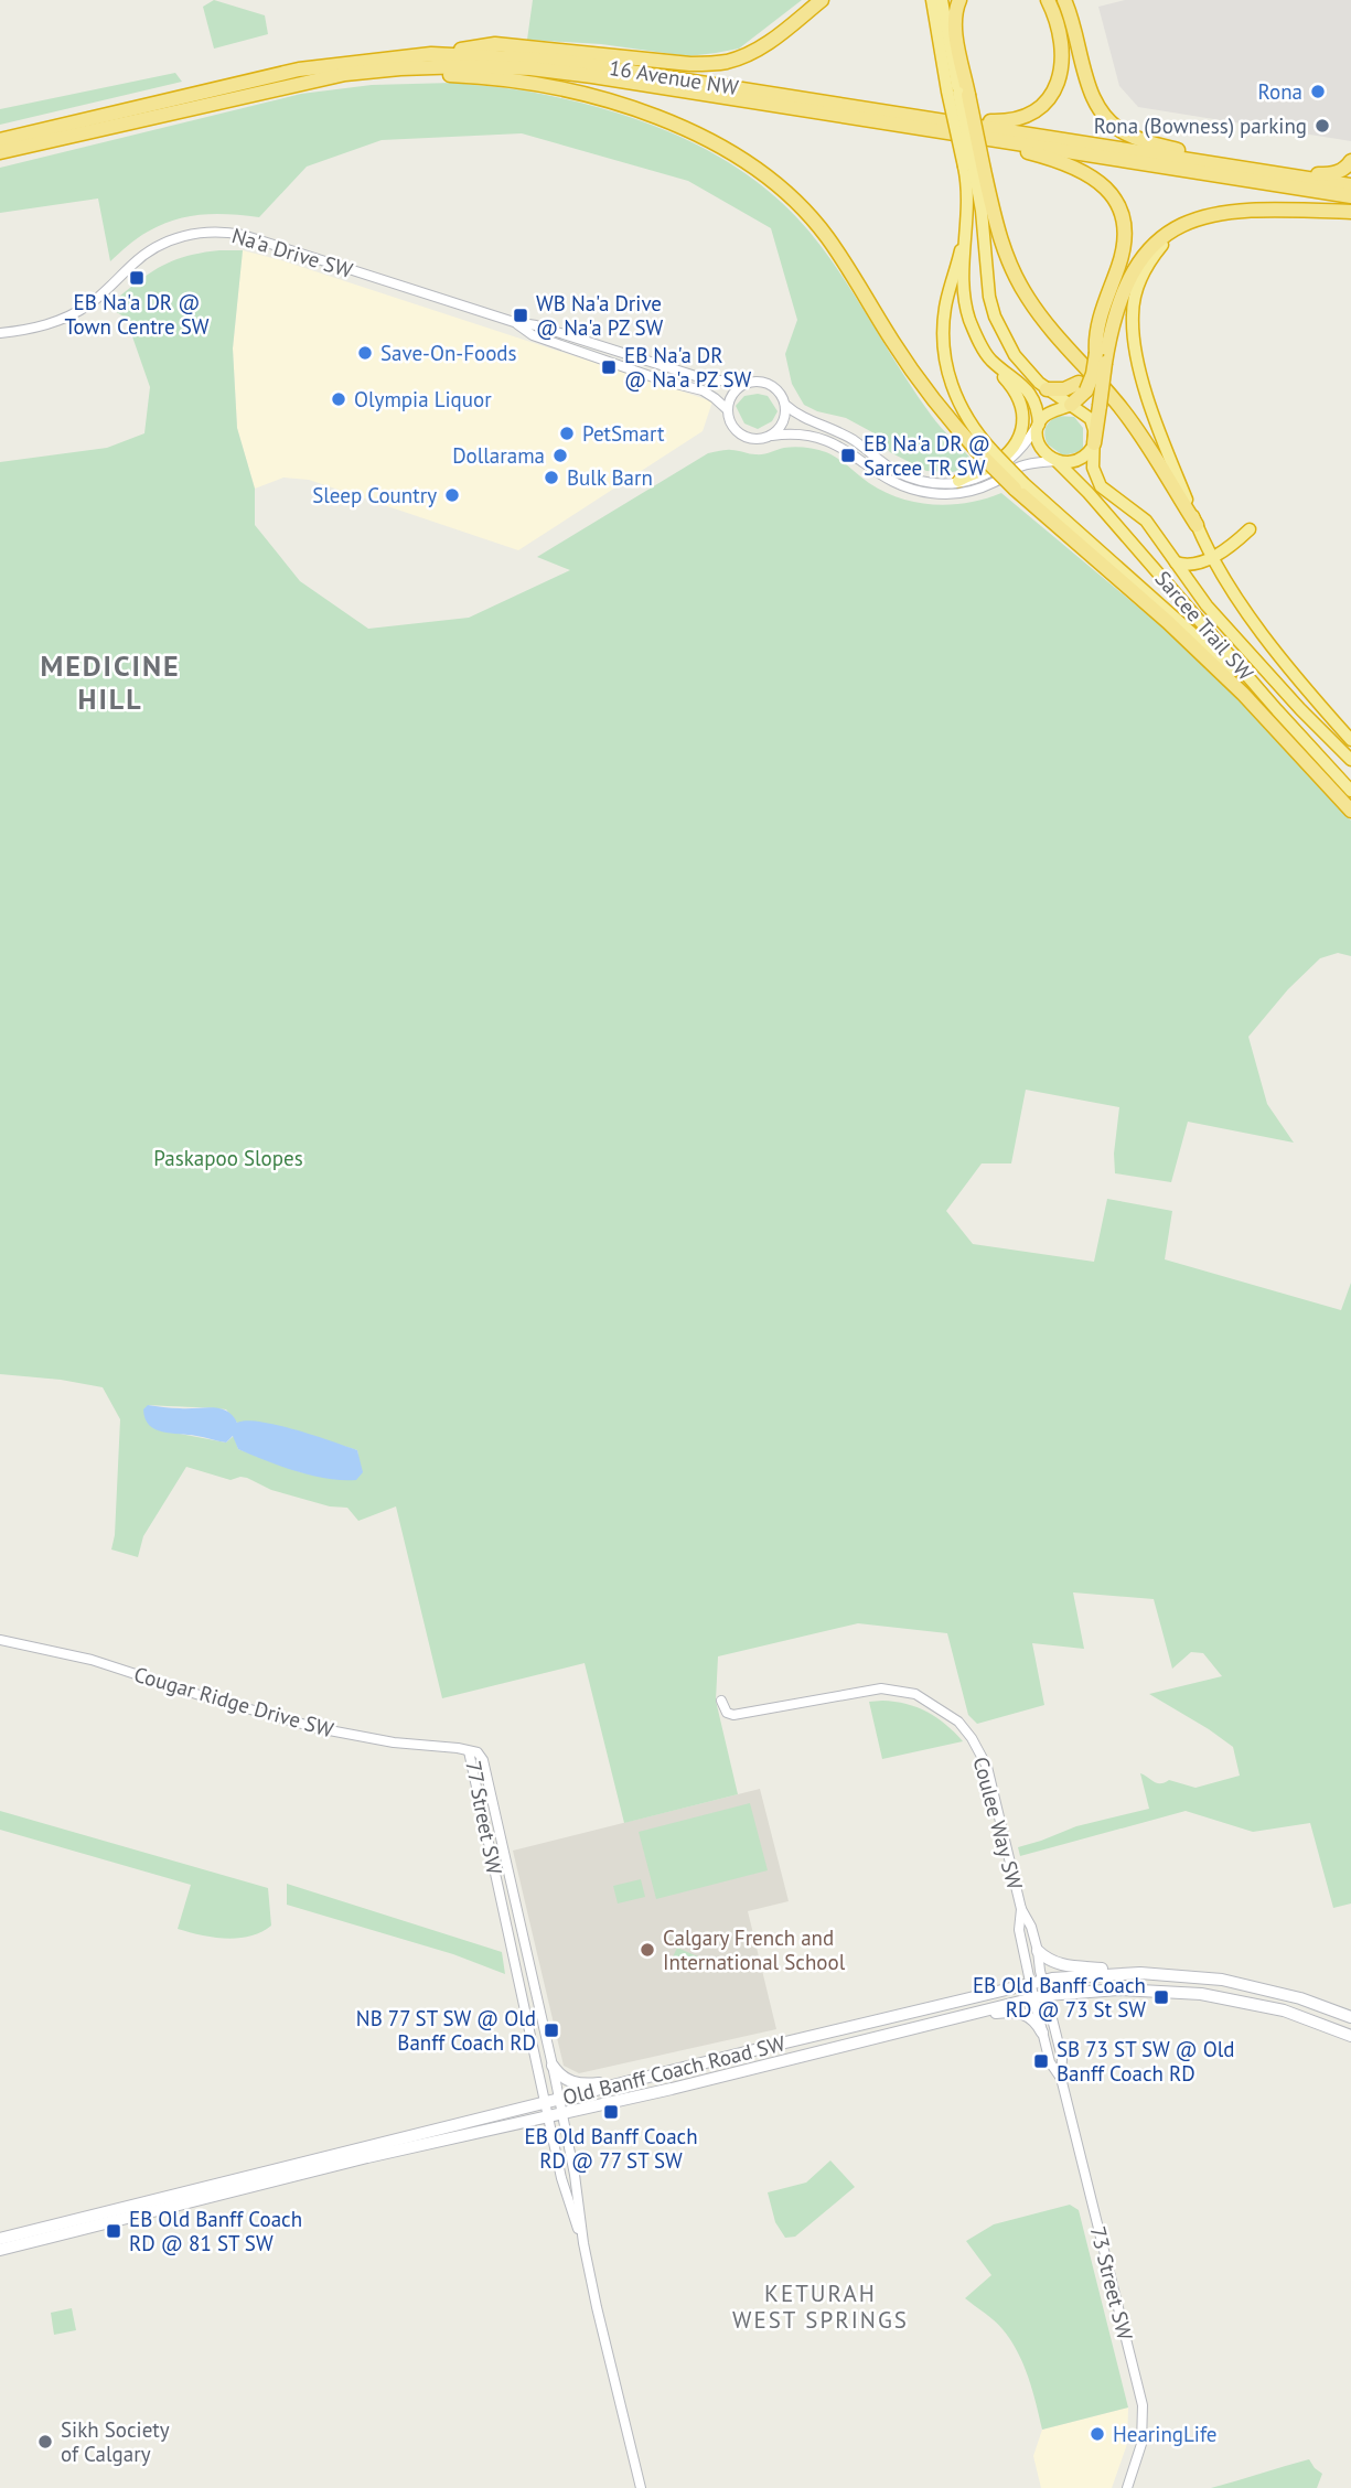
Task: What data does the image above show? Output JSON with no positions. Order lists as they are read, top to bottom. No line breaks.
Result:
{"streets":{"highway":["16 Avenue NW","Sarcee Trail SW"],"main road":["Old Banff Coach Road SW"],"street":["Na'a Drive SW","Cougar Ridge Drive SW","77 Street SW","Coulee Way SW","73 Street SW"]},"crossings":[["Cougar Ridge Drive SW","77 Street SW"],["77 Street SW","Old Banff Coach Road SW"],["Coulee Way SW","73 Street SW"],["Old Banff Coach Road SW","73 Street SW"]],"districts":["MEDICINE HILL","KETURAH WEST SPRINGS"],"parks":["Paskapoo Slopes"],"places":{"other":["Rona","Rona (Bowness) parking","Save-On-Foods","Olympia Liquor","PetSmart","Dollarama","Bulk Barn","Sleep Country","Calgary French and International School","HearingLife","Sikh Society of Calgary"],"transit":["EB Na'a DR @ Town Centre SW","WB Na'a Drive @ Na'a PZ SW","EB Na'a DR @ Na'a PZ SW","EB Na'a DR @ Sarcee TR SW","EB Old Banff Coach RD @ 73 St SW","NB 77 ST SW @ Old Banff Coach RD","SB 73 ST SW @ Old Banff Coach RD","EB Old Banff Coach RD @ 77 ST SW","EB Old Banff Coach RD @ 81 ST SW"]}}
